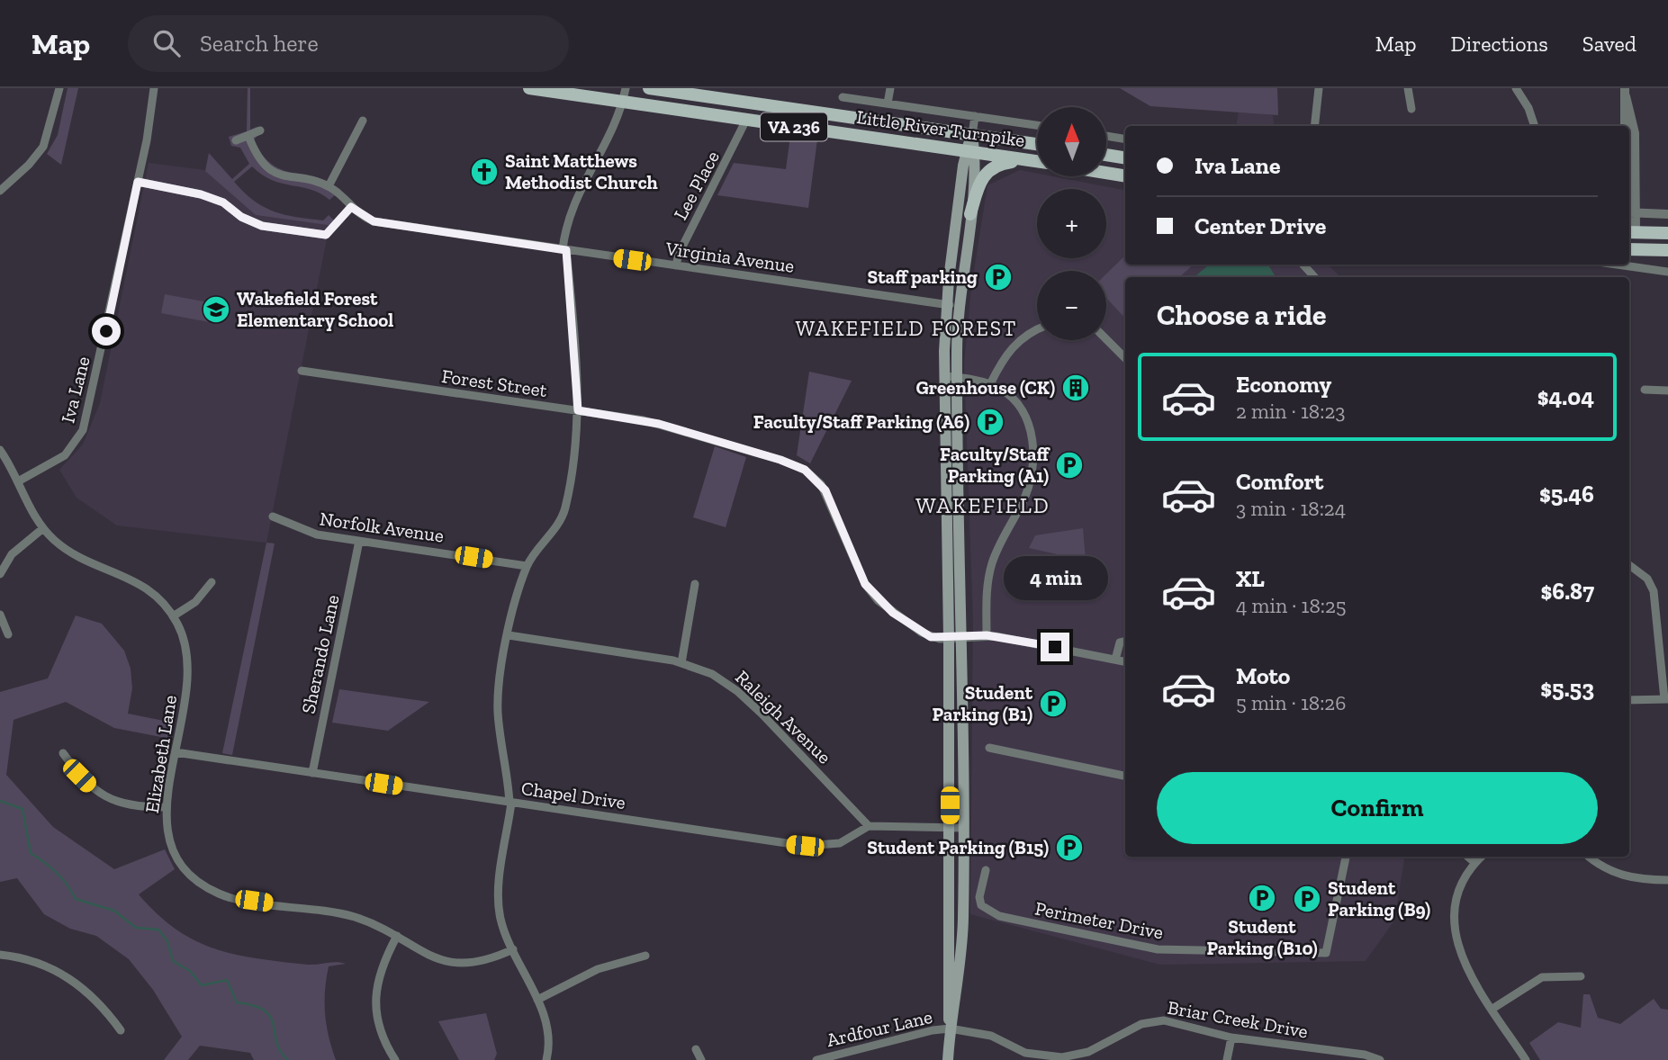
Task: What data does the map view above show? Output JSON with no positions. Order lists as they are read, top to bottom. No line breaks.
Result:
{"streets":{"main road":["VA 236","Little River Turnpike"],"street":["Lee Place","Virginia Avenue","Forest Street","Iva Lane","Norfolk Avenue","Sherando Lane","Raleigh Avenue","Elizabeth Lane","Chapel Drive","Perimeter Drive","Briar Creek Drive","Ardfour Lane"]},"crossings":[["Little River Turnpike","Lee Place"],["Lee Place","Virginia Avenue"],["Iva Lane","Elizabeth Lane"],["Norfolk Avenue","Sherando Lane"],["Sherando Lane","Chapel Drive"],["Raleigh Avenue","Chapel Drive"],["Elizabeth Lane","Chapel Drive"],["Briar Creek Drive","Ardfour Lane"]],"districts":["WAKEFIELD FOREST","WAKEFIELD"],"places":{"church":["Saint Matthews Methodist Church"],"parking":["Staff parking","Faculty/Staff Parking (A6)","Faculty/Staff Parking (A1)","Student Parking (B1)","Student Parking (B15)","Student Parking (B10)","Student Parking (B9)"],"school or university":["Wakefield Forest Elementary School"],"building":["Greenhouse (CK)"]},"north":"top","page":{"header":"Map","search":"Search here","nav":["Map","Directions","Saved"],"map_buttons":["+","−"],"banner":["Iva Lane","Center Drive"],"heading":"Choose a ride","list":[{"name":"Economy","note":"2 min · 18:23","value":"$4.04"},{"name":"Comfort","note":"3 min · 18:24","value":"$5.46"},{"name":"XL","note":"4 min · 18:25","value":"$6.87"},{"name":"Moto","note":"5 min · 18:26","value":"$5.53"}],"bubble":"4 min","buttons":"Confirm"}}
